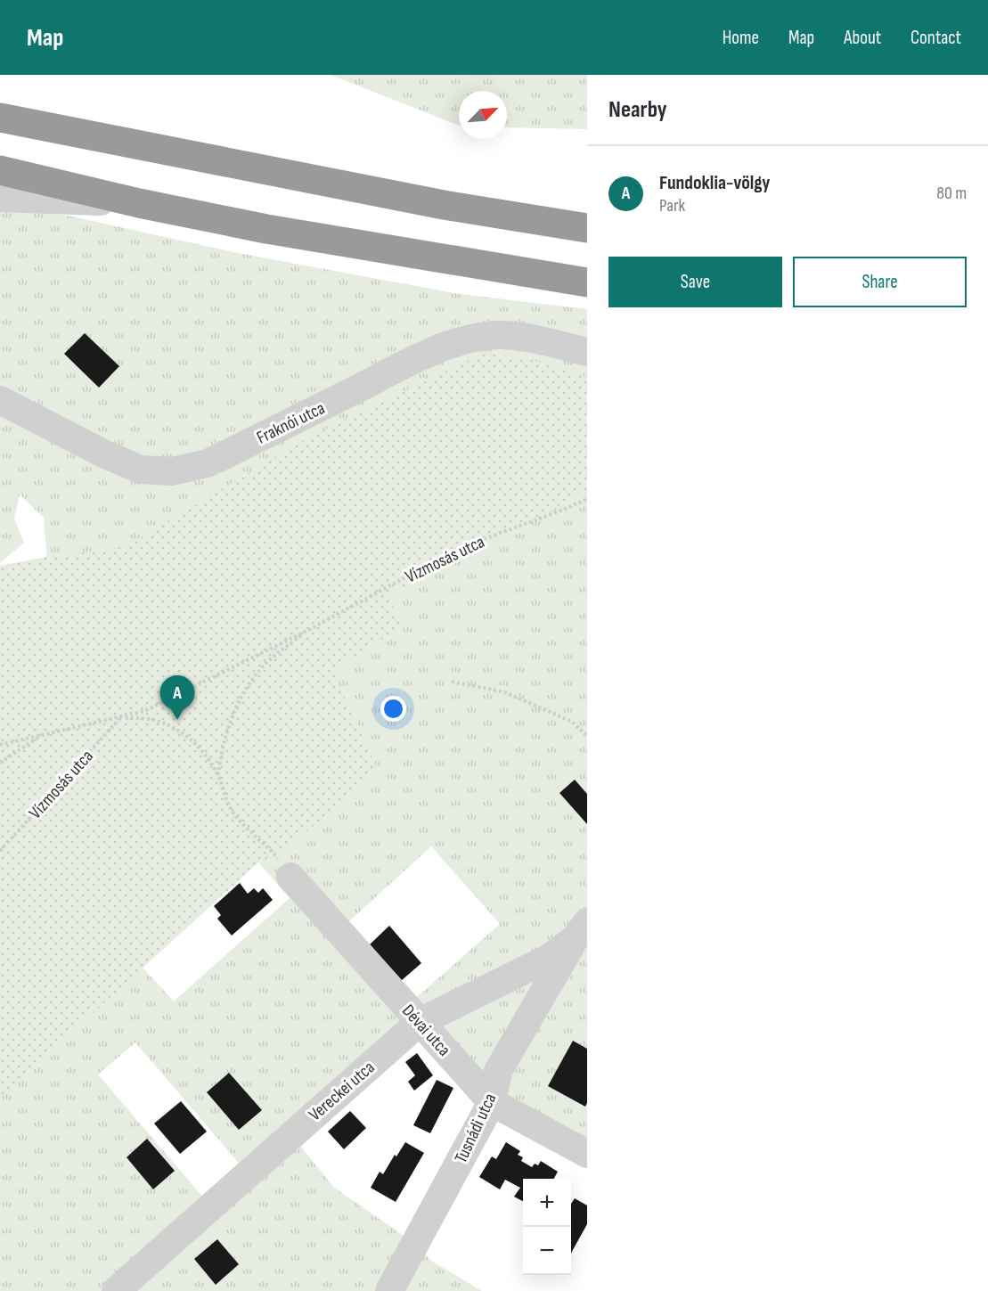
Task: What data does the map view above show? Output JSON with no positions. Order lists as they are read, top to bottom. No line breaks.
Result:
{"streets":{"street":["Fraknói utca","Dévai utca","Vereckei utca","Tusnádi utca"],"path":["Vízmosás utca"]},"crossings":[["Dévai utca","Vereckei utca"],["Dévai utca","Tusnádi utca"],["Vereckei utca","Tusnádi utca"]],"north":"top right","page":{"header":"Map","nav":["Home","Map","About","Contact"],"heading":"Nearby","list":[{"mark":"A","name":"Fundoklia-völgy","note":"Park","value":"80 m"}],"buttons":["Save","Share"],"pins":"A","map_buttons":["+","−"]}}
